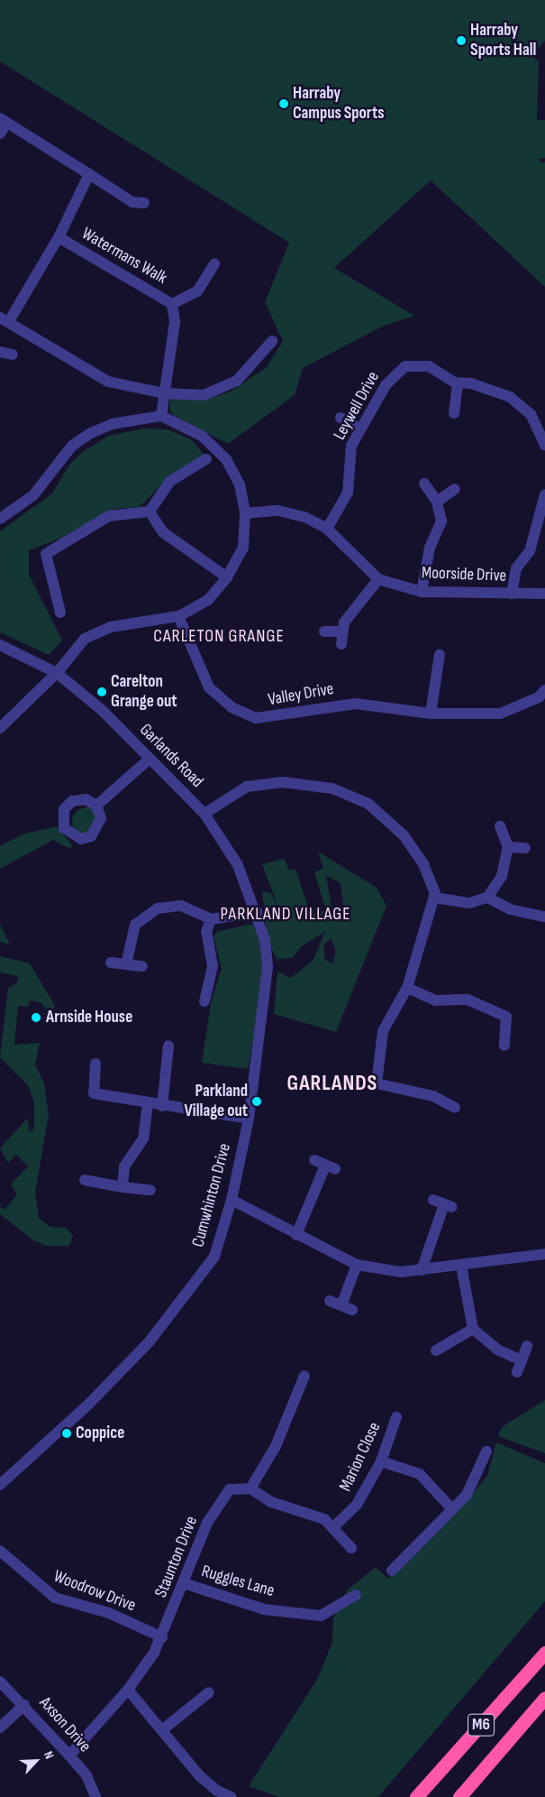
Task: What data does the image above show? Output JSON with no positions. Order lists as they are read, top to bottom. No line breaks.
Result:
{"streets":{"highway":["M6"],"street":["Watermans Walk","Leywell Drive","Moorside Drive","Valley Drive","Garlands Road","Cumwhinton Drive","Marion Close","Staunton Drive","Ruggles Lane","Woodrow Drive","Axson Drive"]},"crossings":[["Leywell Drive","Moorside Drive"],["Garlands Road","Cumwhinton Drive"],["Staunton Drive","Ruggles Lane"],["Staunton Drive","Woodrow Drive"],["Staunton Drive","Axson Drive"]],"districts":["CARLETON GRANGE","PARKLAND VILLAGE","GARLANDS"],"places":["Harraby Sports Hall","Harraby Campus Sports","Carelton Grange out","Arnside House","Parkland Village out","Coppice"],"north":"top right"}
